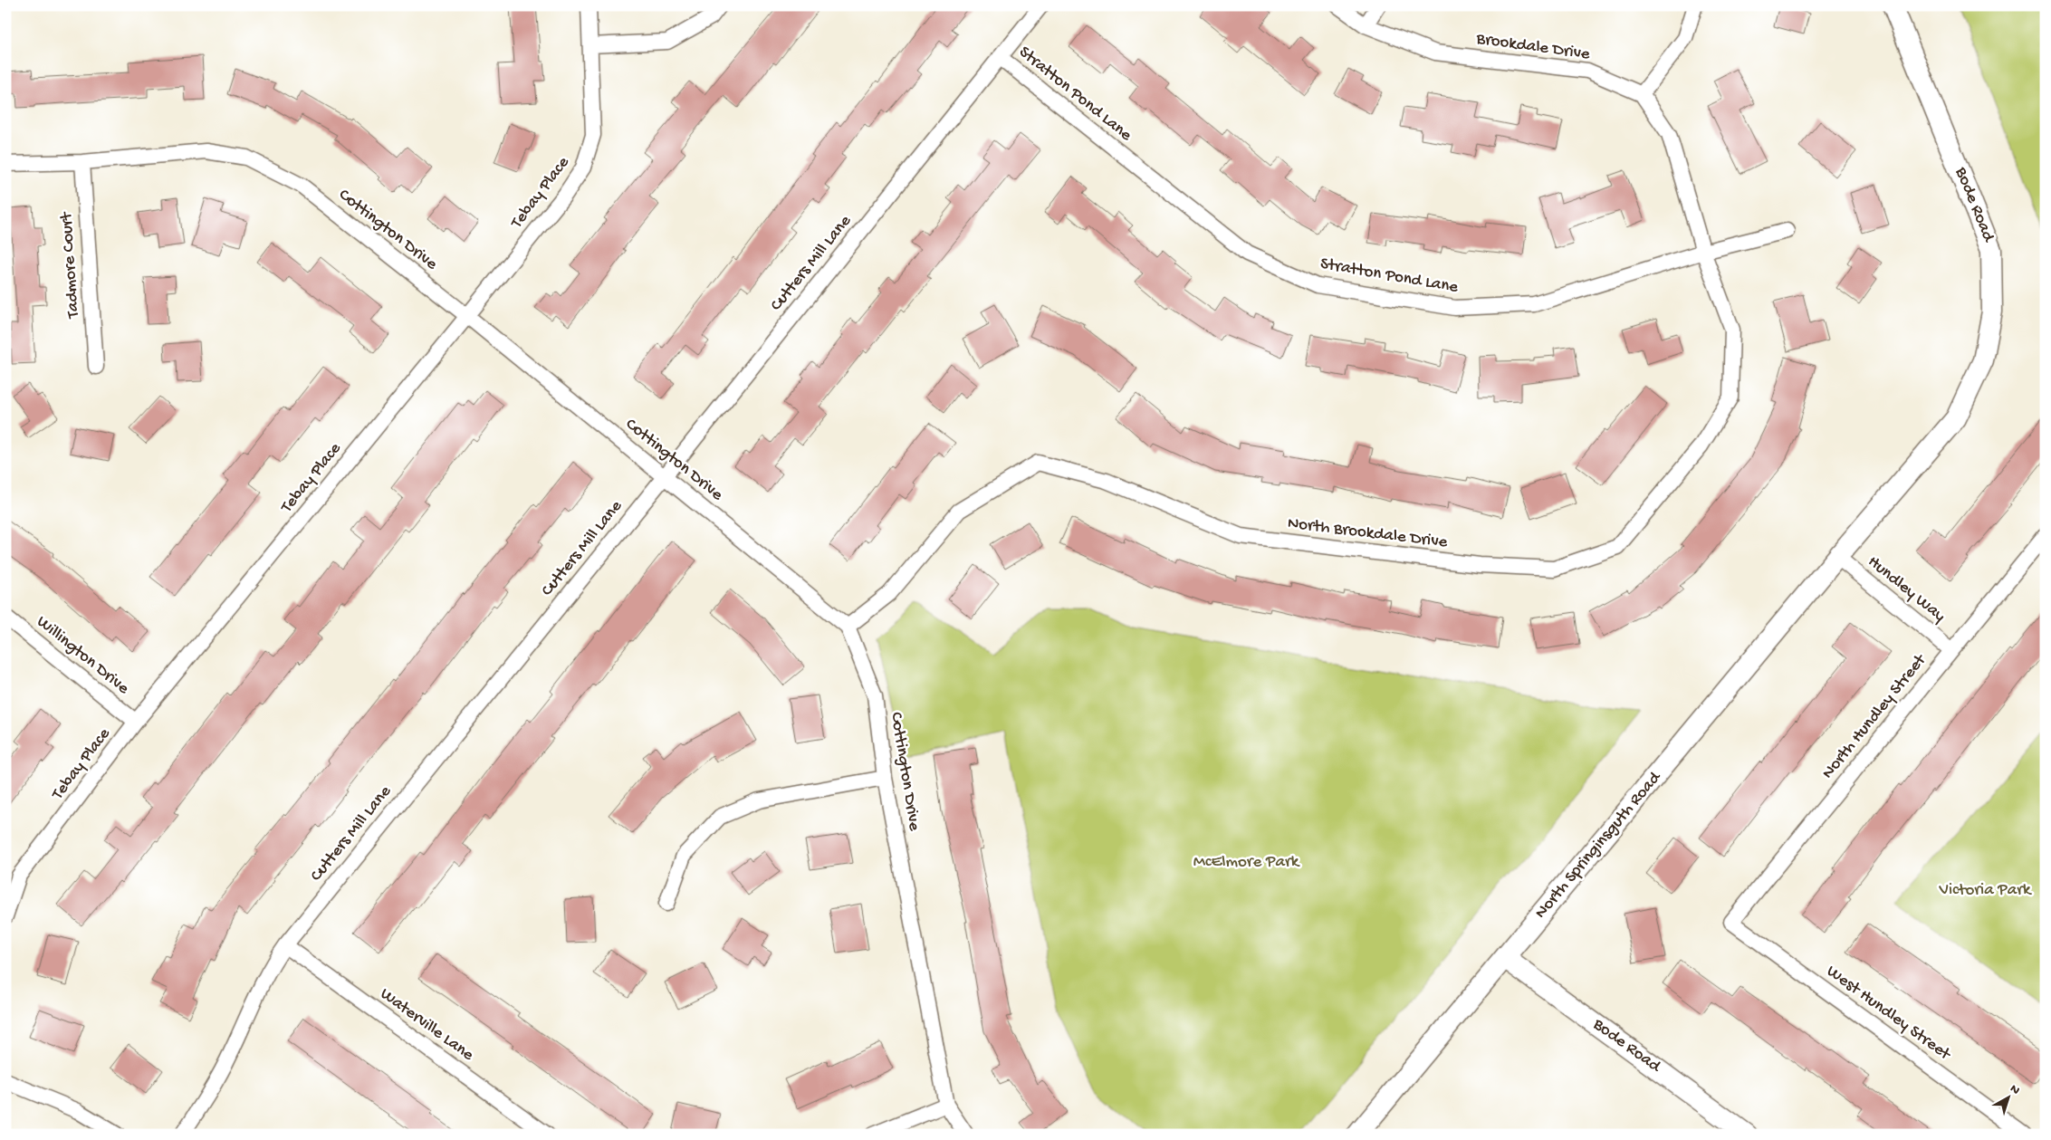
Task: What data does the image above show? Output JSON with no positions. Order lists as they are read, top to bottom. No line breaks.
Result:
{"streets":{"street":["Brookdale Drive","Stratton Pond Lane","Tebay Place","Bode Road","Cottington Drive","Cutters Mill Lane","Tadmore Court","North Brookdale Drive","Hundley Way","Willington Drive","North Hundley Street","North Springinsguth Road","West Hundley Street","Waterville Lane"]},"crossings":[["Stratton Pond Lane","Cutters Mill Lane"],["Stratton Pond Lane","North Brookdale Drive"],["Tebay Place","Cottington Drive"],["Tebay Place","Willington Drive"],["Bode Road","Hundley Way"],["Bode Road","North Springinsguth Road"],["Cottington Drive","Cutters Mill Lane"],["Cottington Drive","Tadmore Court"],["Cottington Drive","North Brookdale Drive"],["Cutters Mill Lane","Waterville Lane"],["Hundley Way","North Hundley Street"],["Hundley Way","North Springinsguth Road"],["North Hundley Street","West Hundley Street"]],"parks":["McElmore Park","Victoria Park"],"north":"top right"}
